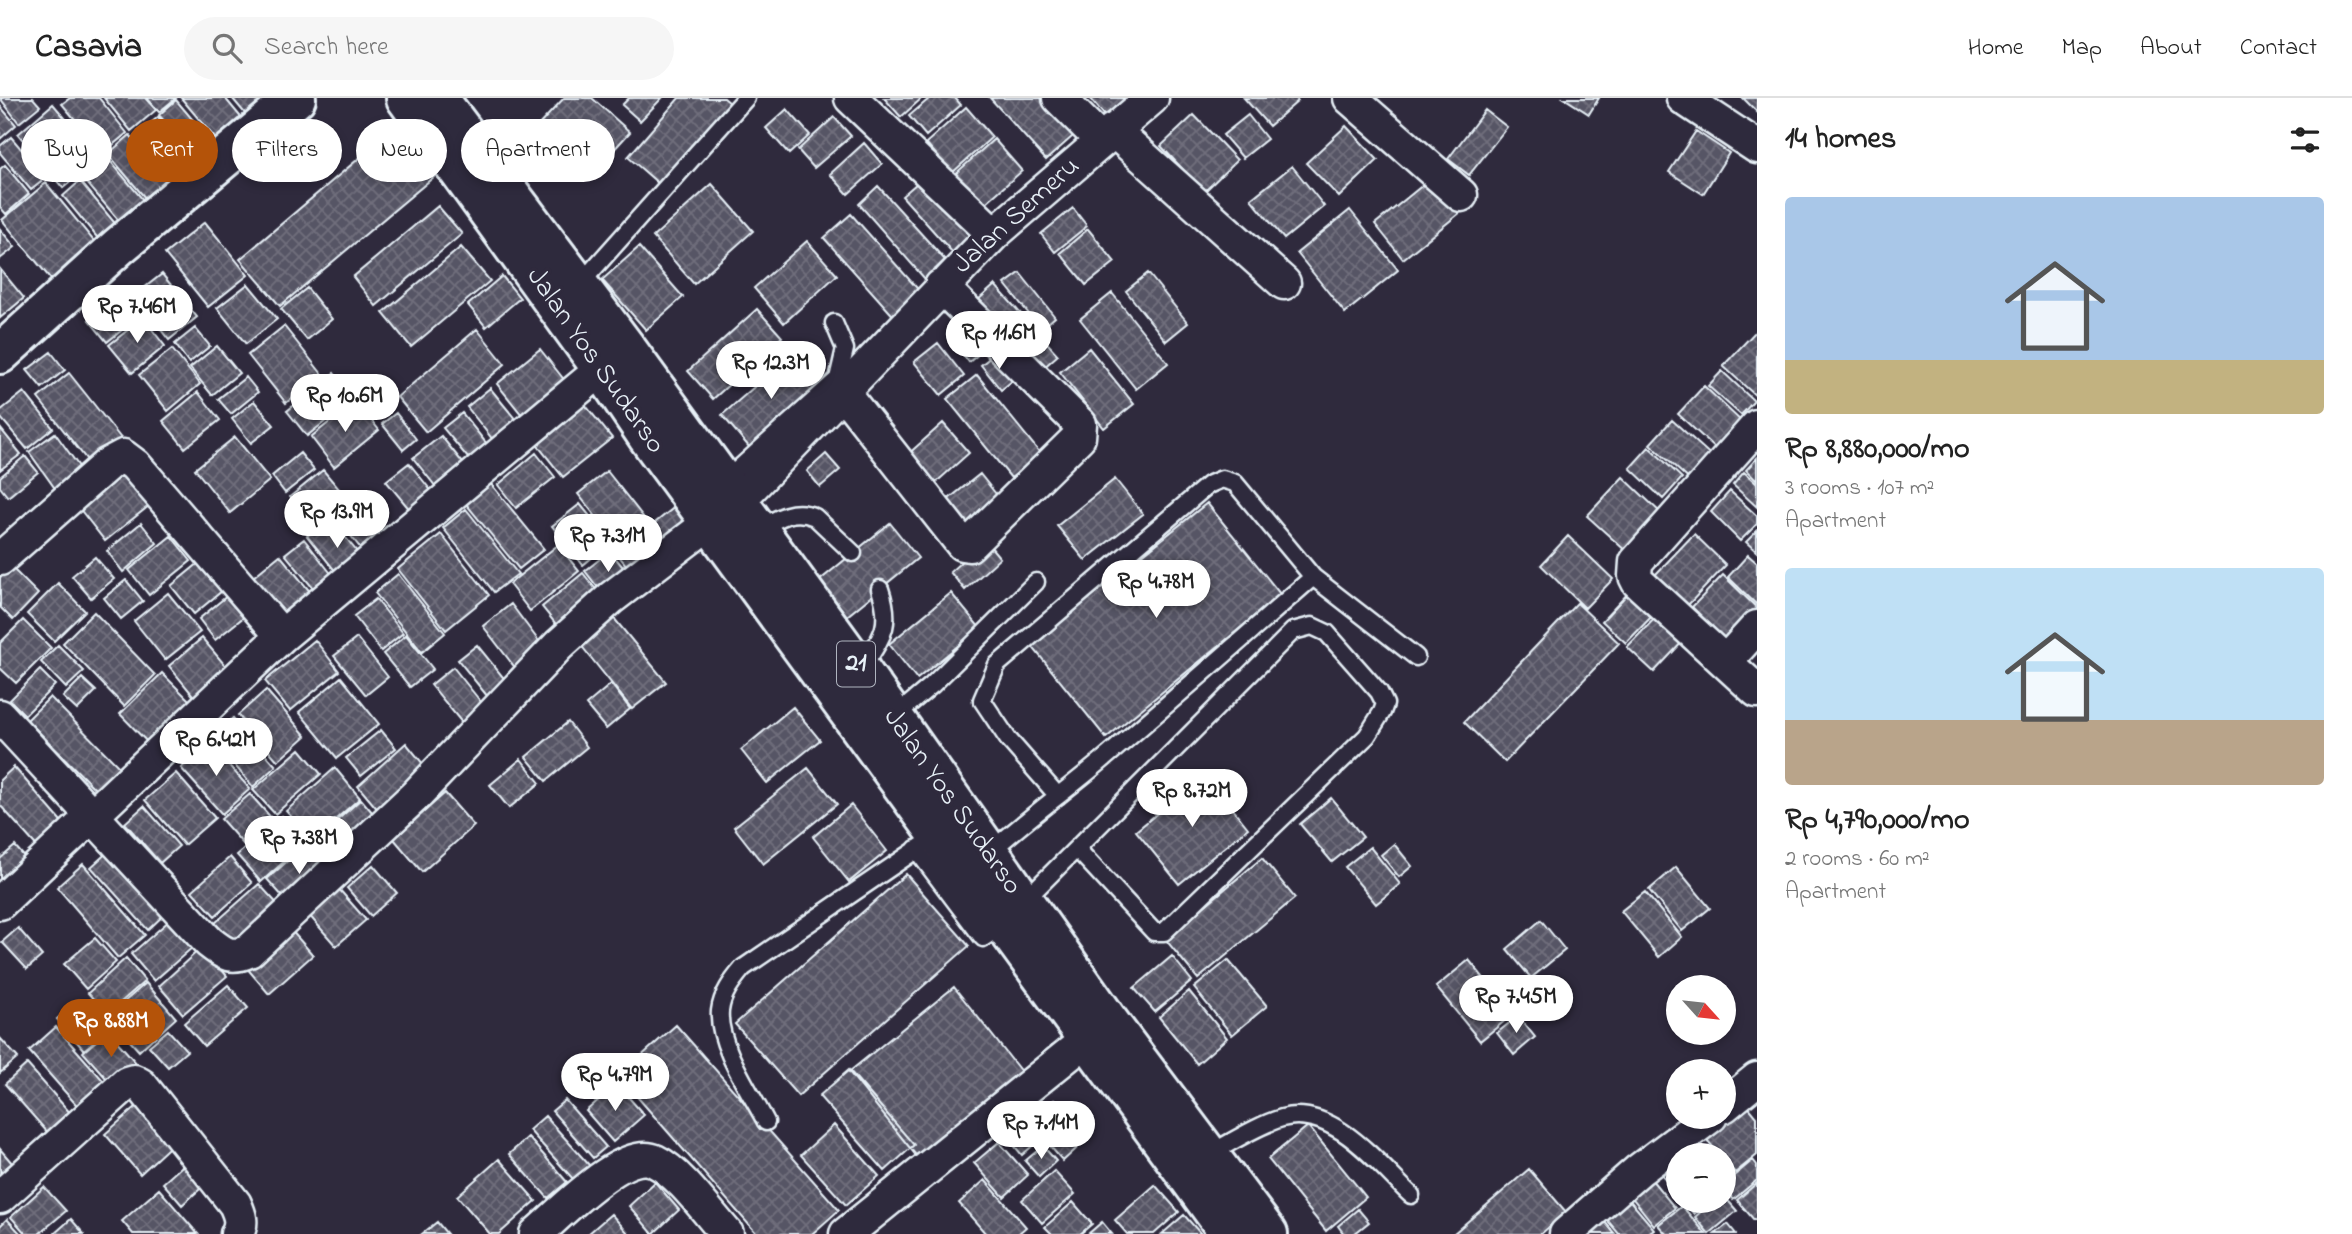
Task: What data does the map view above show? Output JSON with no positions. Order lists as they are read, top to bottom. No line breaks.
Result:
{"streets":{"main road":["Jalan Yos Sudarso","21"],"street":["Jalan Semeru"]},"crossings":[["Jalan Semeru","Jalan Yos Sudarso"]],"north":"bottom right","page":{"header":"Casavia","search":"Search here","nav":["Home","Map","About","Contact"],"heading":"14 homes","chip":["Buy","Rent","Filters","New","Apartment"],"list":[{"name":"Rp 8,880,000/mo","note":"3 rooms · 107 m² · Apartment"},{"name":"Rp 4,790,000/mo","note":"2 rooms · 60 m² · Apartment"}],"price":["Rp 7.46M","Rp 11.6M","Rp 12.3M","Rp 10.6M","Rp 13.9M","Rp 7.31M","Rp 4.78M","Rp 6.42M","Rp 8.72M","Rp 7.38M","Rp 7.45M","Rp 8.88M","Rp 4.79M","Rp 7.14M"],"map_buttons":["+","−"]}}
